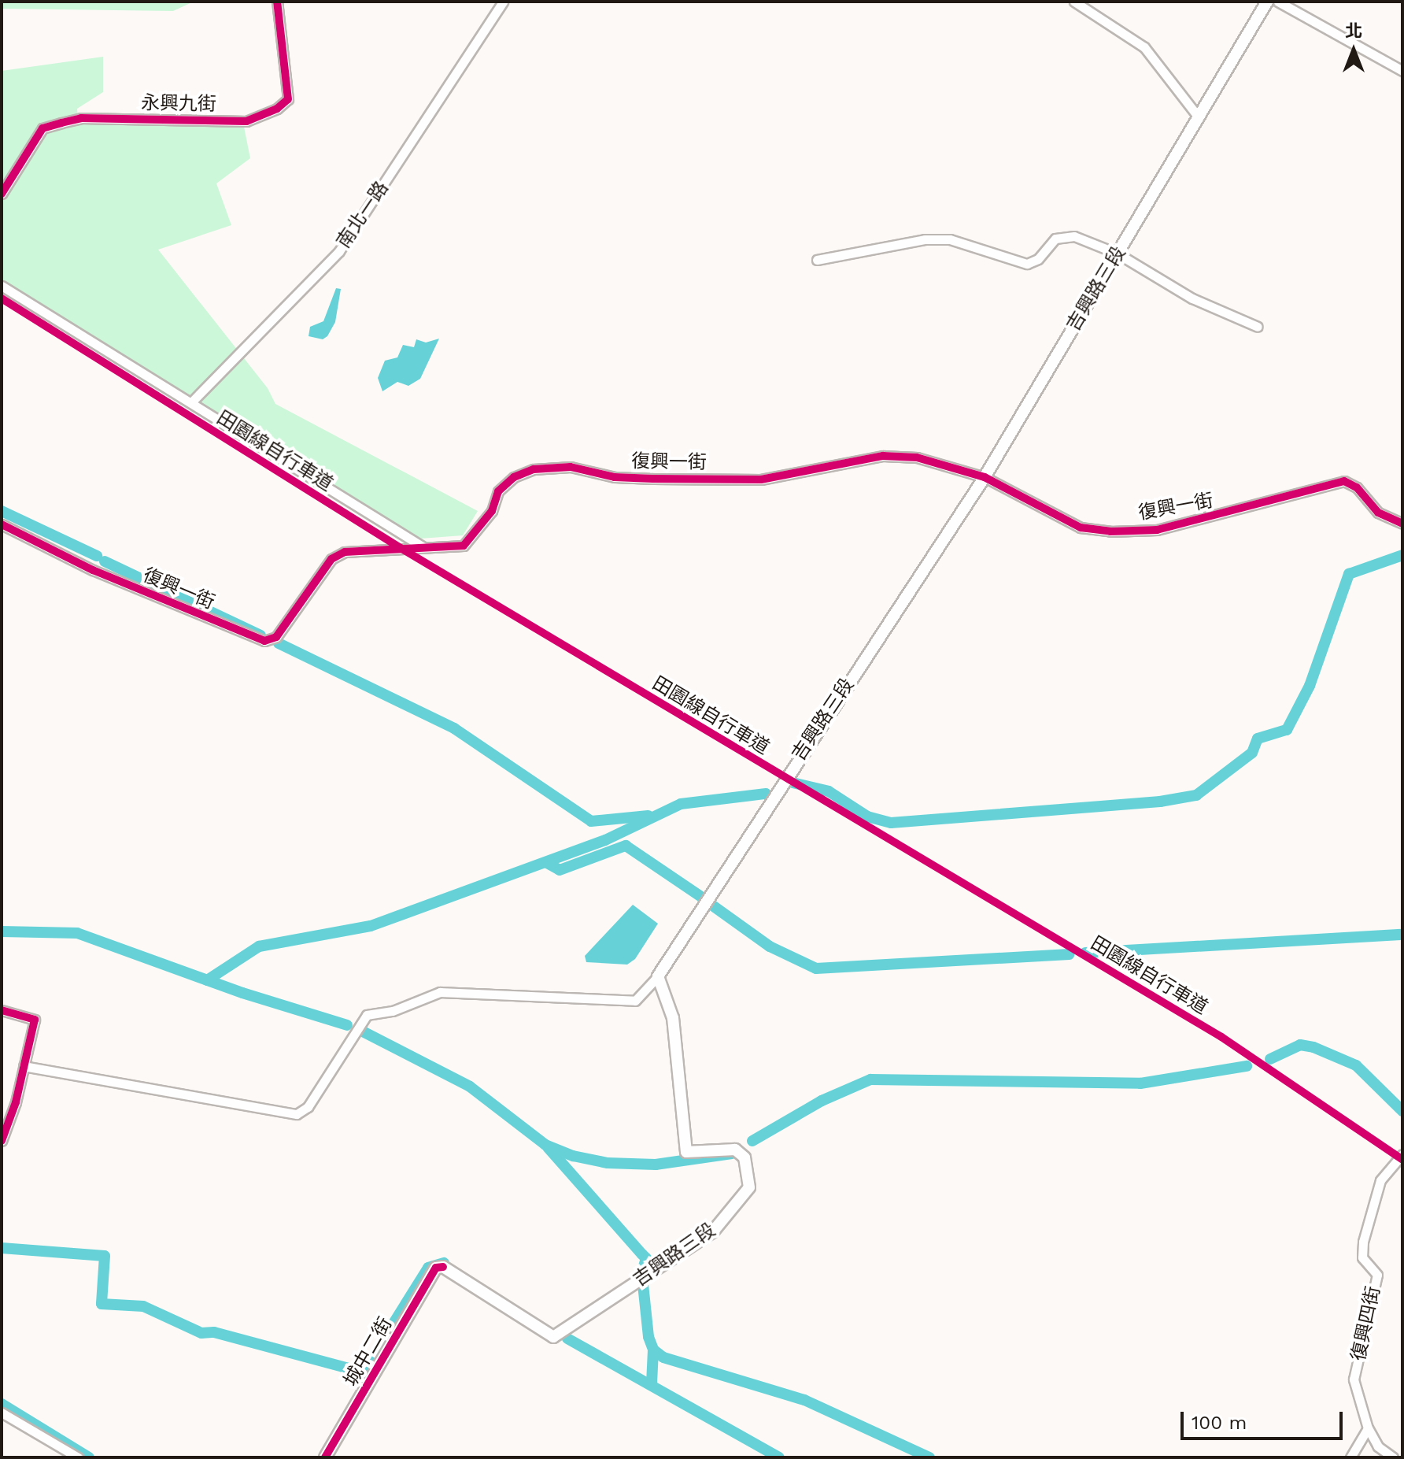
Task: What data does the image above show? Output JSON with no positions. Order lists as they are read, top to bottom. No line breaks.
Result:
{"streets":{"street":["永興九街","南北一路","吉興路三段","復興一街","復興四街","城中二街"],"cycle path":["田園線自行車道"]},"crossings":[["吉興路三段","復興一街"],["吉興路三段","城中二街"]],"scale_bar":"100 m","north":"top"}
